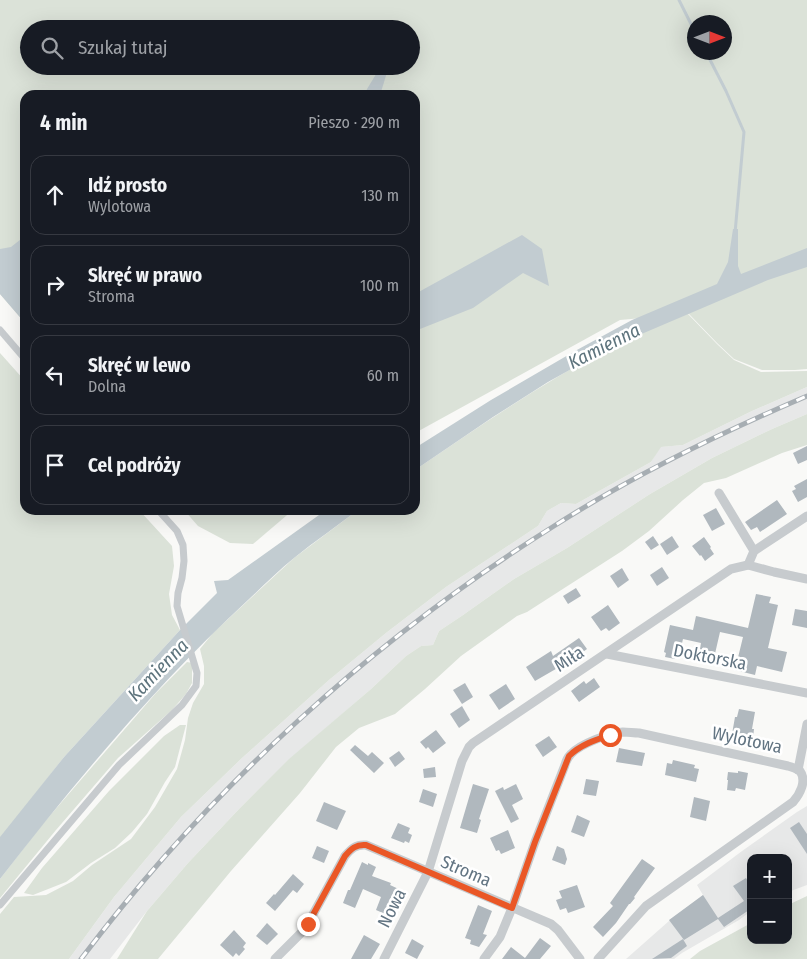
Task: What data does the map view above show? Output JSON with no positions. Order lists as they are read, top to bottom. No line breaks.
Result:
{"streets":{"street":["Doktorska","Miła","Wylotowa","Stroma","Nowa"]},"crossings":[["Doktorska","Miła"],["Miła","Stroma"],["Miła","Nowa"],["Wylotowa","Stroma"],["Stroma","Nowa"]],"water":["Kamienna"],"north":"right","page":{"search":"Szukaj tutaj","heading":["4 min","Pieszo · 290 m"],"list":[["Idź prosto","Wylotowa","130 m"],["Skręć w prawo","Stroma","100 m"],["Skręć w lewo","Dolna","60 m"],"Cel podróży"],"map_buttons":["+","−"]}}
